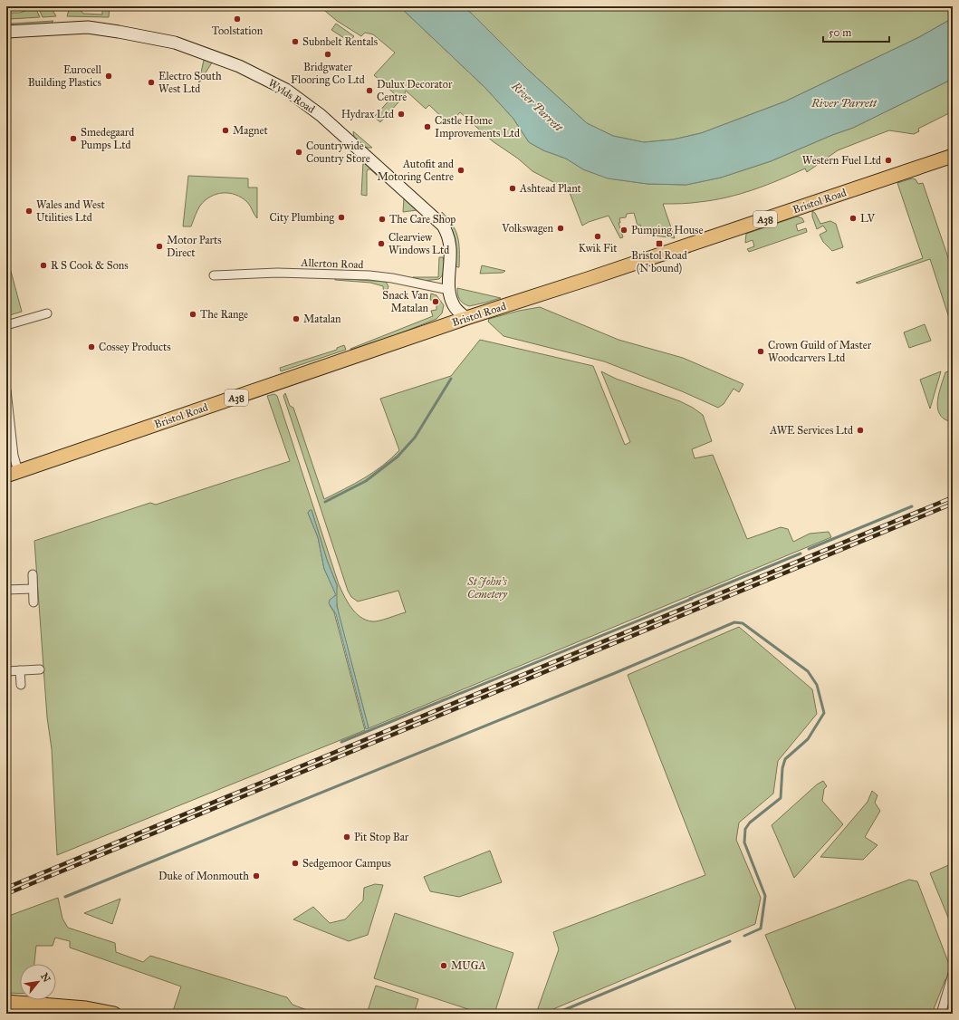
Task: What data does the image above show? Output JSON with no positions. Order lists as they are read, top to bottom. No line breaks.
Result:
{"streets":{"main road":["Bristol Road","A38"],"street":["Wylds Road","Allerton Road"]},"crossings":[["Wylds Road","Bristol Road"],["Wylds Road","Allerton Road"]],"water":["River Parrett"],"parks":["St John's Cemetery"],"places":{"other":["Toolstation","Subnbelt Rentals","Bridgwater Flooring Co Ltd","Eurocell Building Plastics","Electro South West Ltd","Dulux Decorator Centre","Hydrax Ltd","Castle Home Improvements Ltd","Magnet","Smedegaard Pumps Ltd","Countrywide Country Store","Western Fuel Ltd","Autofit and Motoring Centre","Ashtead Plant","Wales and West Utilities Ltd","City Plumbing","LV","The Care Shop","Volkswagen","Pumping House","Kwik Fit","Clearview Windows Ltd","Motor Parts Direct","R S Cook & Sons","Snack Van Matalan","The Range","Matalan","Cossey Products","Crown Guild of Master Woodcarvers Ltd","AWE Services Ltd","Pit Stop Bar","Sedgemoor Campus","Duke of Monmouth","MUGA"],"transit":["Bristol Road (N bound)"]},"scale_bar":"50 m","north":"top right"}
